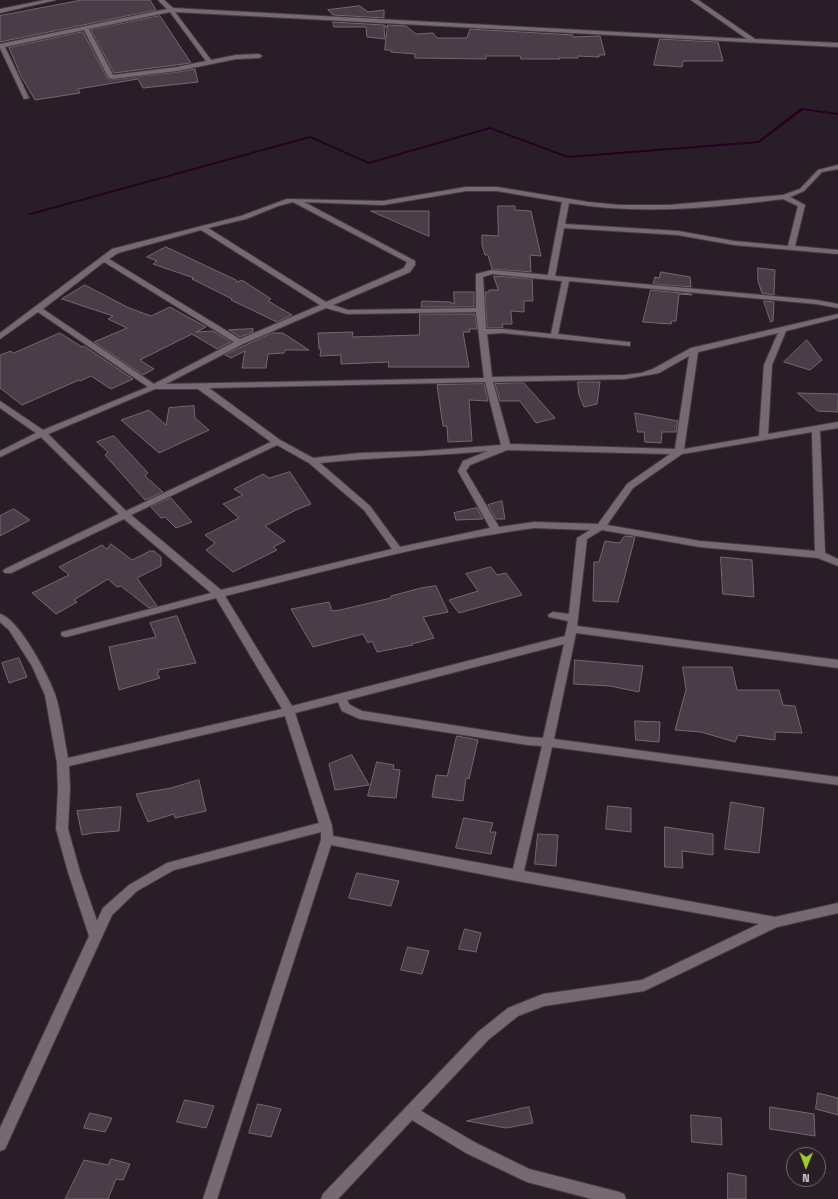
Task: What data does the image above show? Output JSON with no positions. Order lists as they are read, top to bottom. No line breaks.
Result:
{"north":"bottom"}
